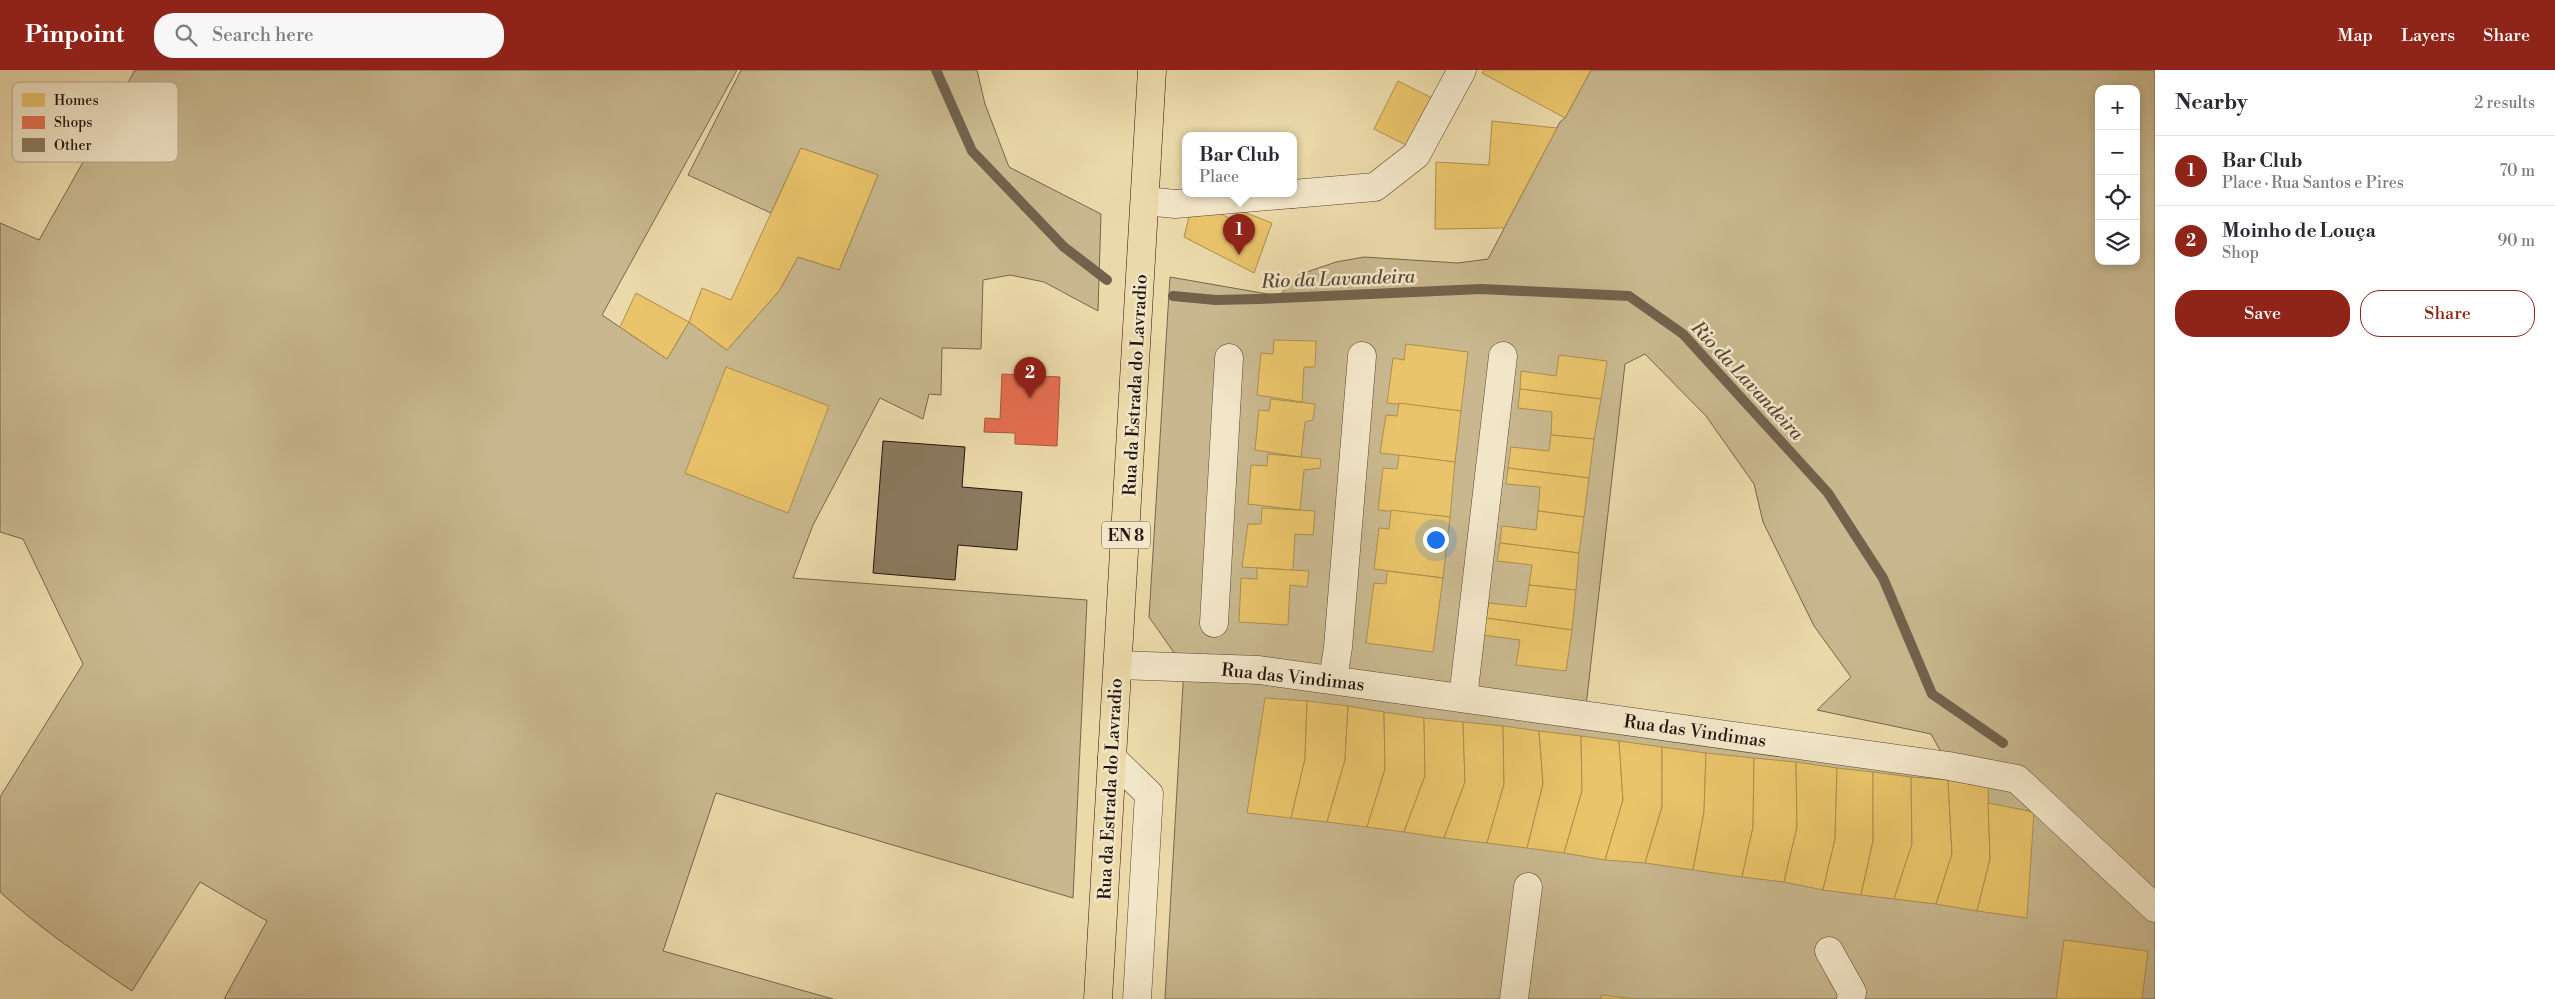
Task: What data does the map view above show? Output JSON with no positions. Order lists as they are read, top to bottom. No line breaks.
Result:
{"streets":{"main road":["Rua da Estrada do Lavradio","EN 8"],"street":["Rua das Vindimas"]},"crossings":[["Rua da Estrada do Lavradio","Rua das Vindimas"]],"water":["Rio da Lavandeira"],"legend":["Homes","Shops","Other"],"page":{"header":"Pinpoint","search":"Search here","nav":["Map","Layers","Share"],"heading":["Nearby","2 results"],"map_buttons":["+","−"],"popup":["Bar Club","Place"],"list":[{"mark":"1","name":"Bar Club","note":"Place · Rua Santos e Pires","value":"70 m"},{"mark":"2","name":"Moinho de Louça","note":"Shop","value":"90 m"}],"pins":["1","2"],"buttons":["Save","Share"]}}
